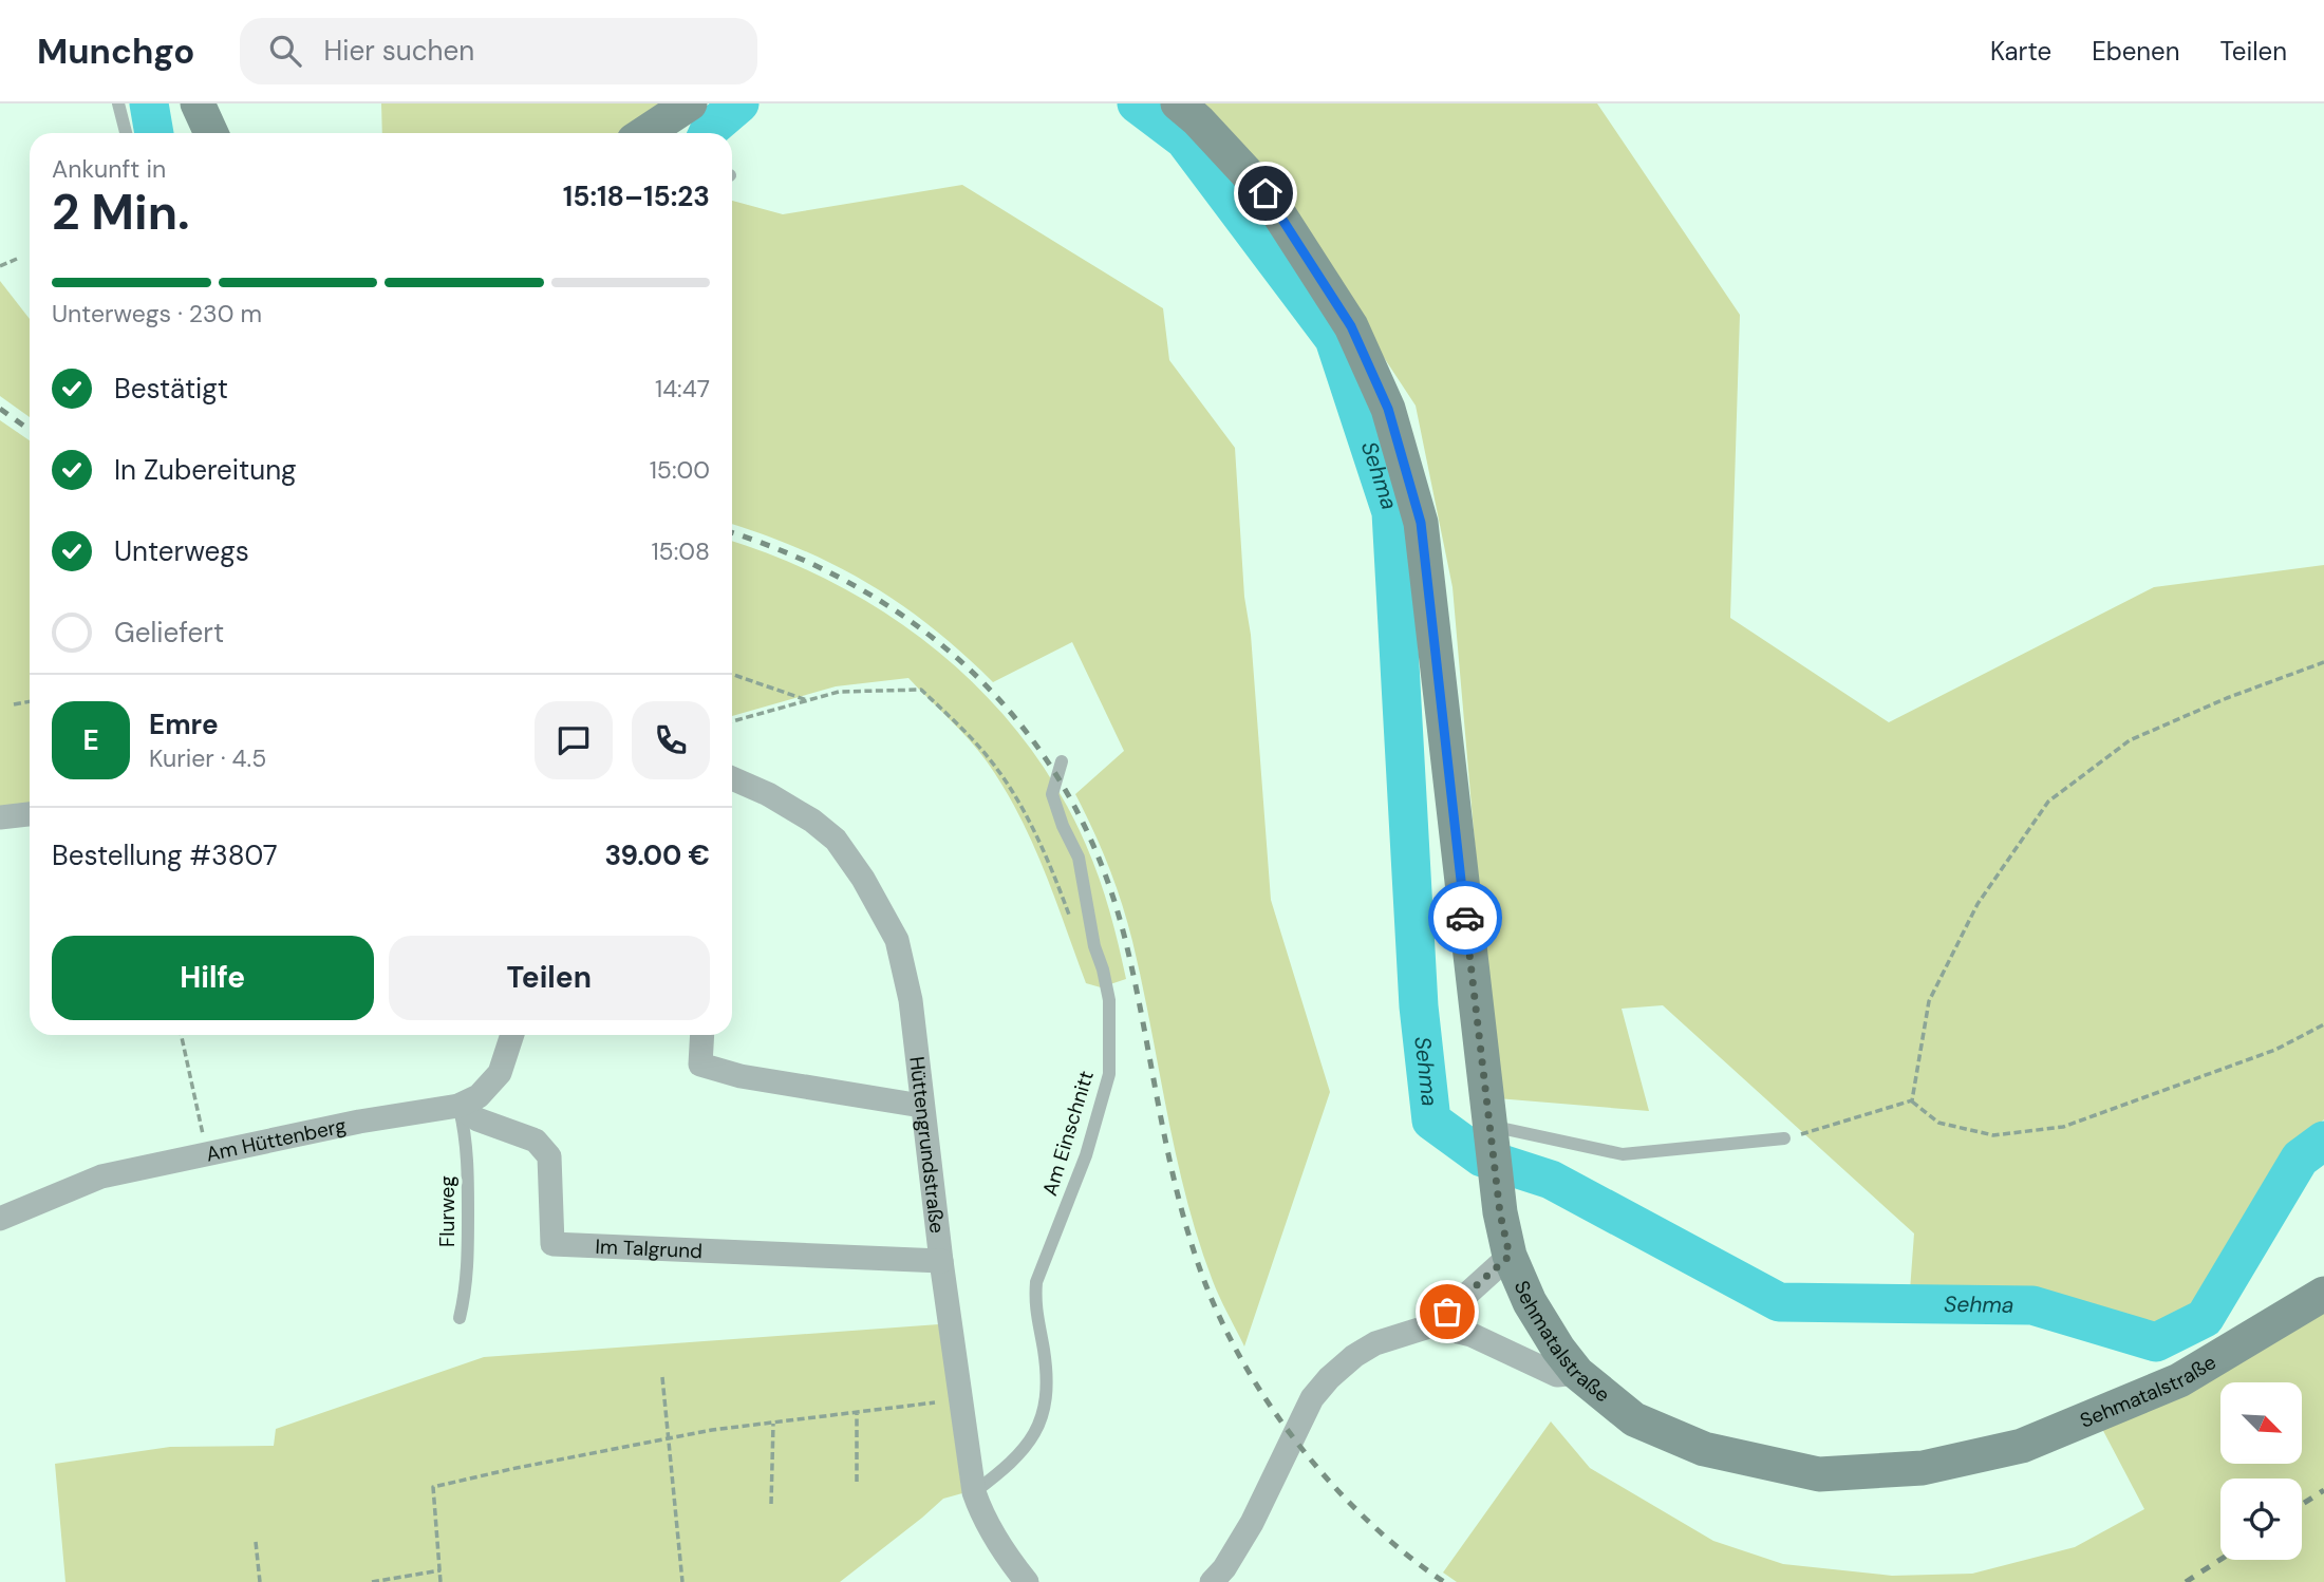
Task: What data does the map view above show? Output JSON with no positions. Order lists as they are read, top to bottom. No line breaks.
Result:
{"streets":{"main road":["Sehmatalstraße"],"street":["Am Hüttenberg","Hüttengrundstraße","Im Talgrund"],"lane":["Am Einschnitt","Flurweg"]},"crossings":[["Am Einschnitt","Hüttengrundstraße"],["Am Hüttenberg","Flurweg"],["Am Hüttenberg","Im Talgrund"],["Hüttengrundstraße","Im Talgrund"],["Flurweg","Im Talgrund"]],"water":["Sehma"],"north":"bottom right","page":{"header":"Munchgo","search":"Hier suchen","nav":["Karte","Ebenen","Teilen"],"heading":["2 Min.","Ankunft in","15:18–15:23"],"panel":["Emre","Kurier · 4.5","Bestellung #3807","39.00 €"],"bar":"Unterwegs · 230 m","list":[["Bestätigt","14:47"],["In Zubereitung","15:00"],["Unterwegs","15:08"],"Geliefert"],"round":"E","buttons":["Hilfe","Teilen"]}}
